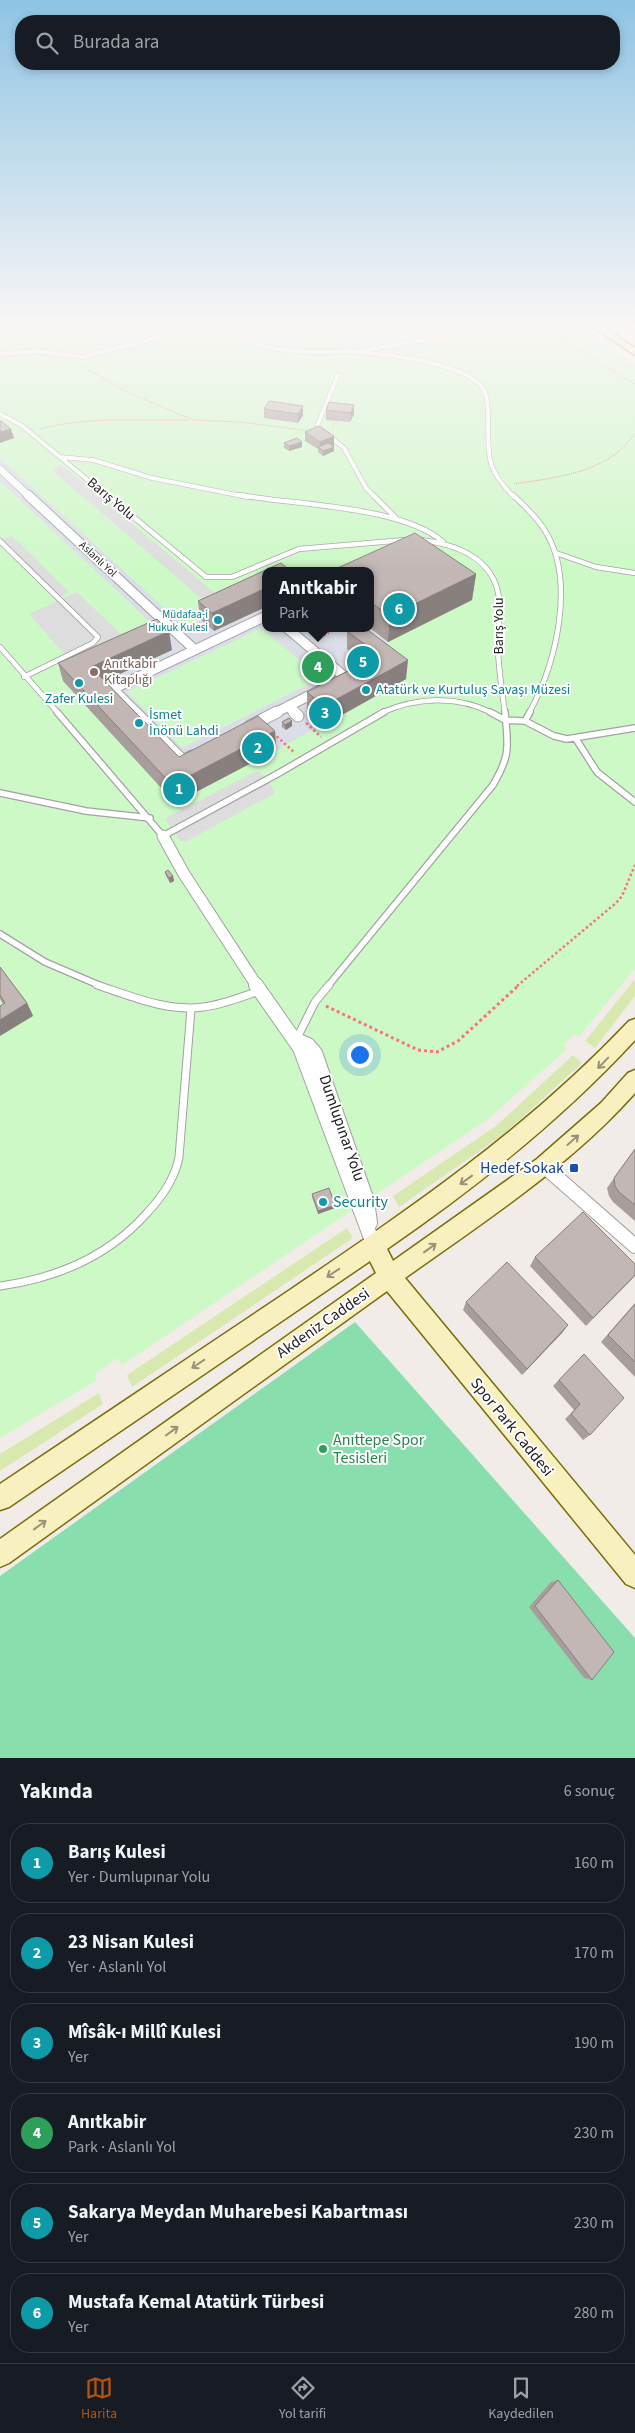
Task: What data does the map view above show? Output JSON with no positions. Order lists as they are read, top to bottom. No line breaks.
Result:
{"streets":{"main road":["Akdeniz Caddesi","Spor Park Caddesi"],"street":["Aslanlı Yol","Dumlupınar Yolu"],"lane":["Barış Yolu"]},"crossings":[["Barış Yolu","Dumlupınar Yolu"],["Dumlupınar Yolu","Spor Park Caddesi"],["Akdeniz Caddesi","Spor Park Caddesi"]],"places":{"other":["Müdafaa-i Hukuk Kulesi","Anıtkabir Kitaplığı","Zafer Kulesi","Atatürk ve Kurtuluş Savaşı Müzesi","İsmet İnönü Lahdi","Security","Anıttepe Spor Tesisleri"],"transit":["Hedef Sokak"]},"page":{"search":"Burada ara","popup":["Anıtkabir","Park"],"pins":["6","5","4","3","2","1"],"heading":["Yakında","6 sonuç"],"list":[{"mark":"1","name":"Barış Kulesi","note":"Yer · Dumlupınar Yolu","value":"160 m"},{"mark":"2","name":"23 Nisan Kulesi","note":"Yer · Aslanlı Yol","value":"170 m"},{"mark":"3","name":"Mîsâk-ı Millî Kulesi","note":"Yer","value":"190 m"},{"mark":"4","name":"Anıtkabir","note":"Park · Aslanlı Yol","value":"230 m"},{"mark":"5","name":"Sakarya Meydan Muharebesi Kabartması","note":"Yer","value":"230 m"},{"mark":"6","name":"Mustafa Kemal Atatürk Türbesi","note":"Yer","value":"280 m"}],"nav":["Harita","Yol tarifi","Kaydedilen"]}}
